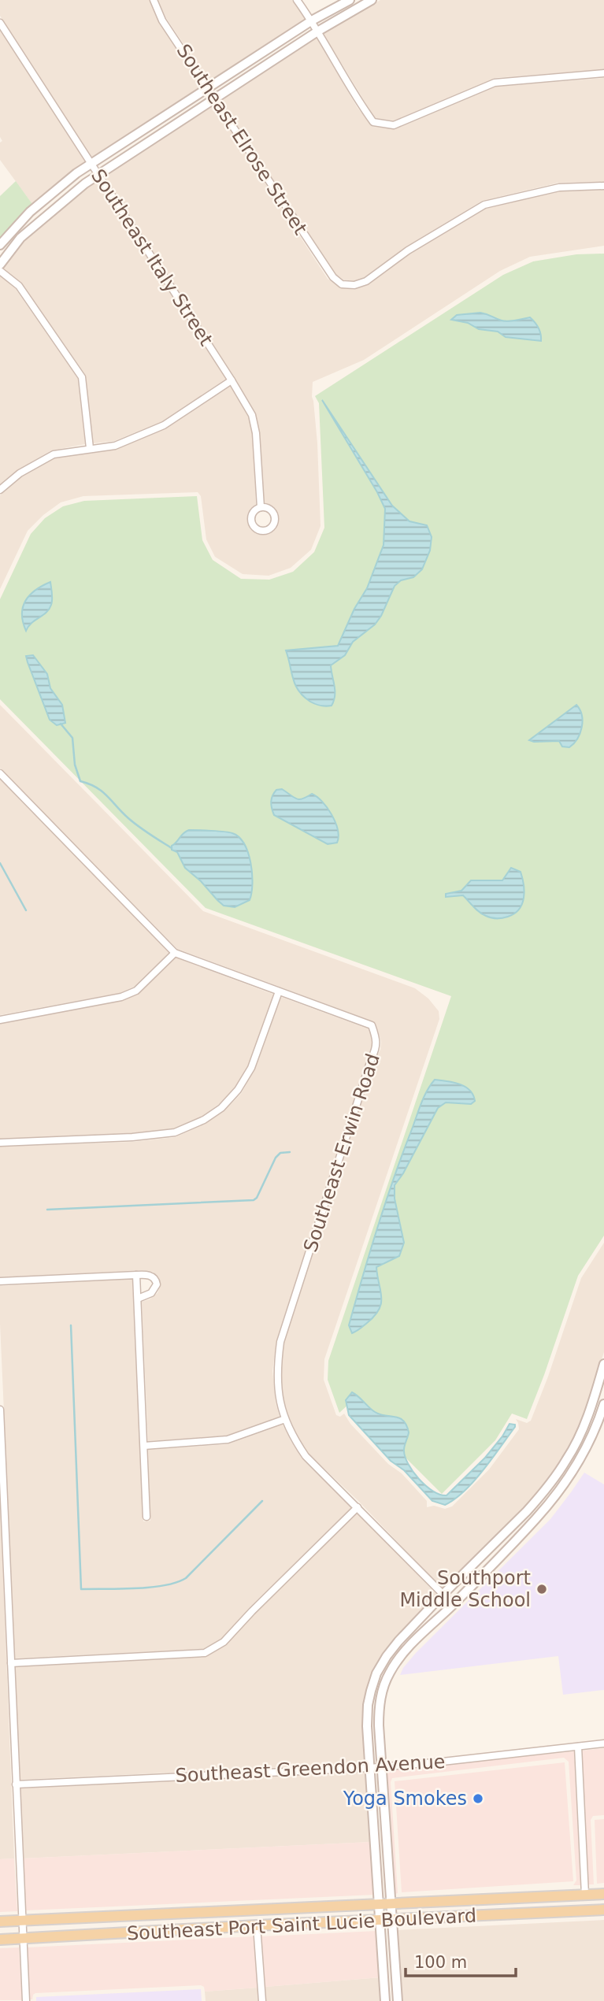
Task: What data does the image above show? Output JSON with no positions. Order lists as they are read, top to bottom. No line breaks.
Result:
{"streets":{"main road":["Southeast Port Saint Lucie Boulevard"],"street":["Southeast Elrose Street","Southeast Italy Street","Southeast Erwin Road","Southeast Greendon Avenue"]},"places":["Southport Middle School","Yoga Smokes"],"scale_bar":"100 m"}
